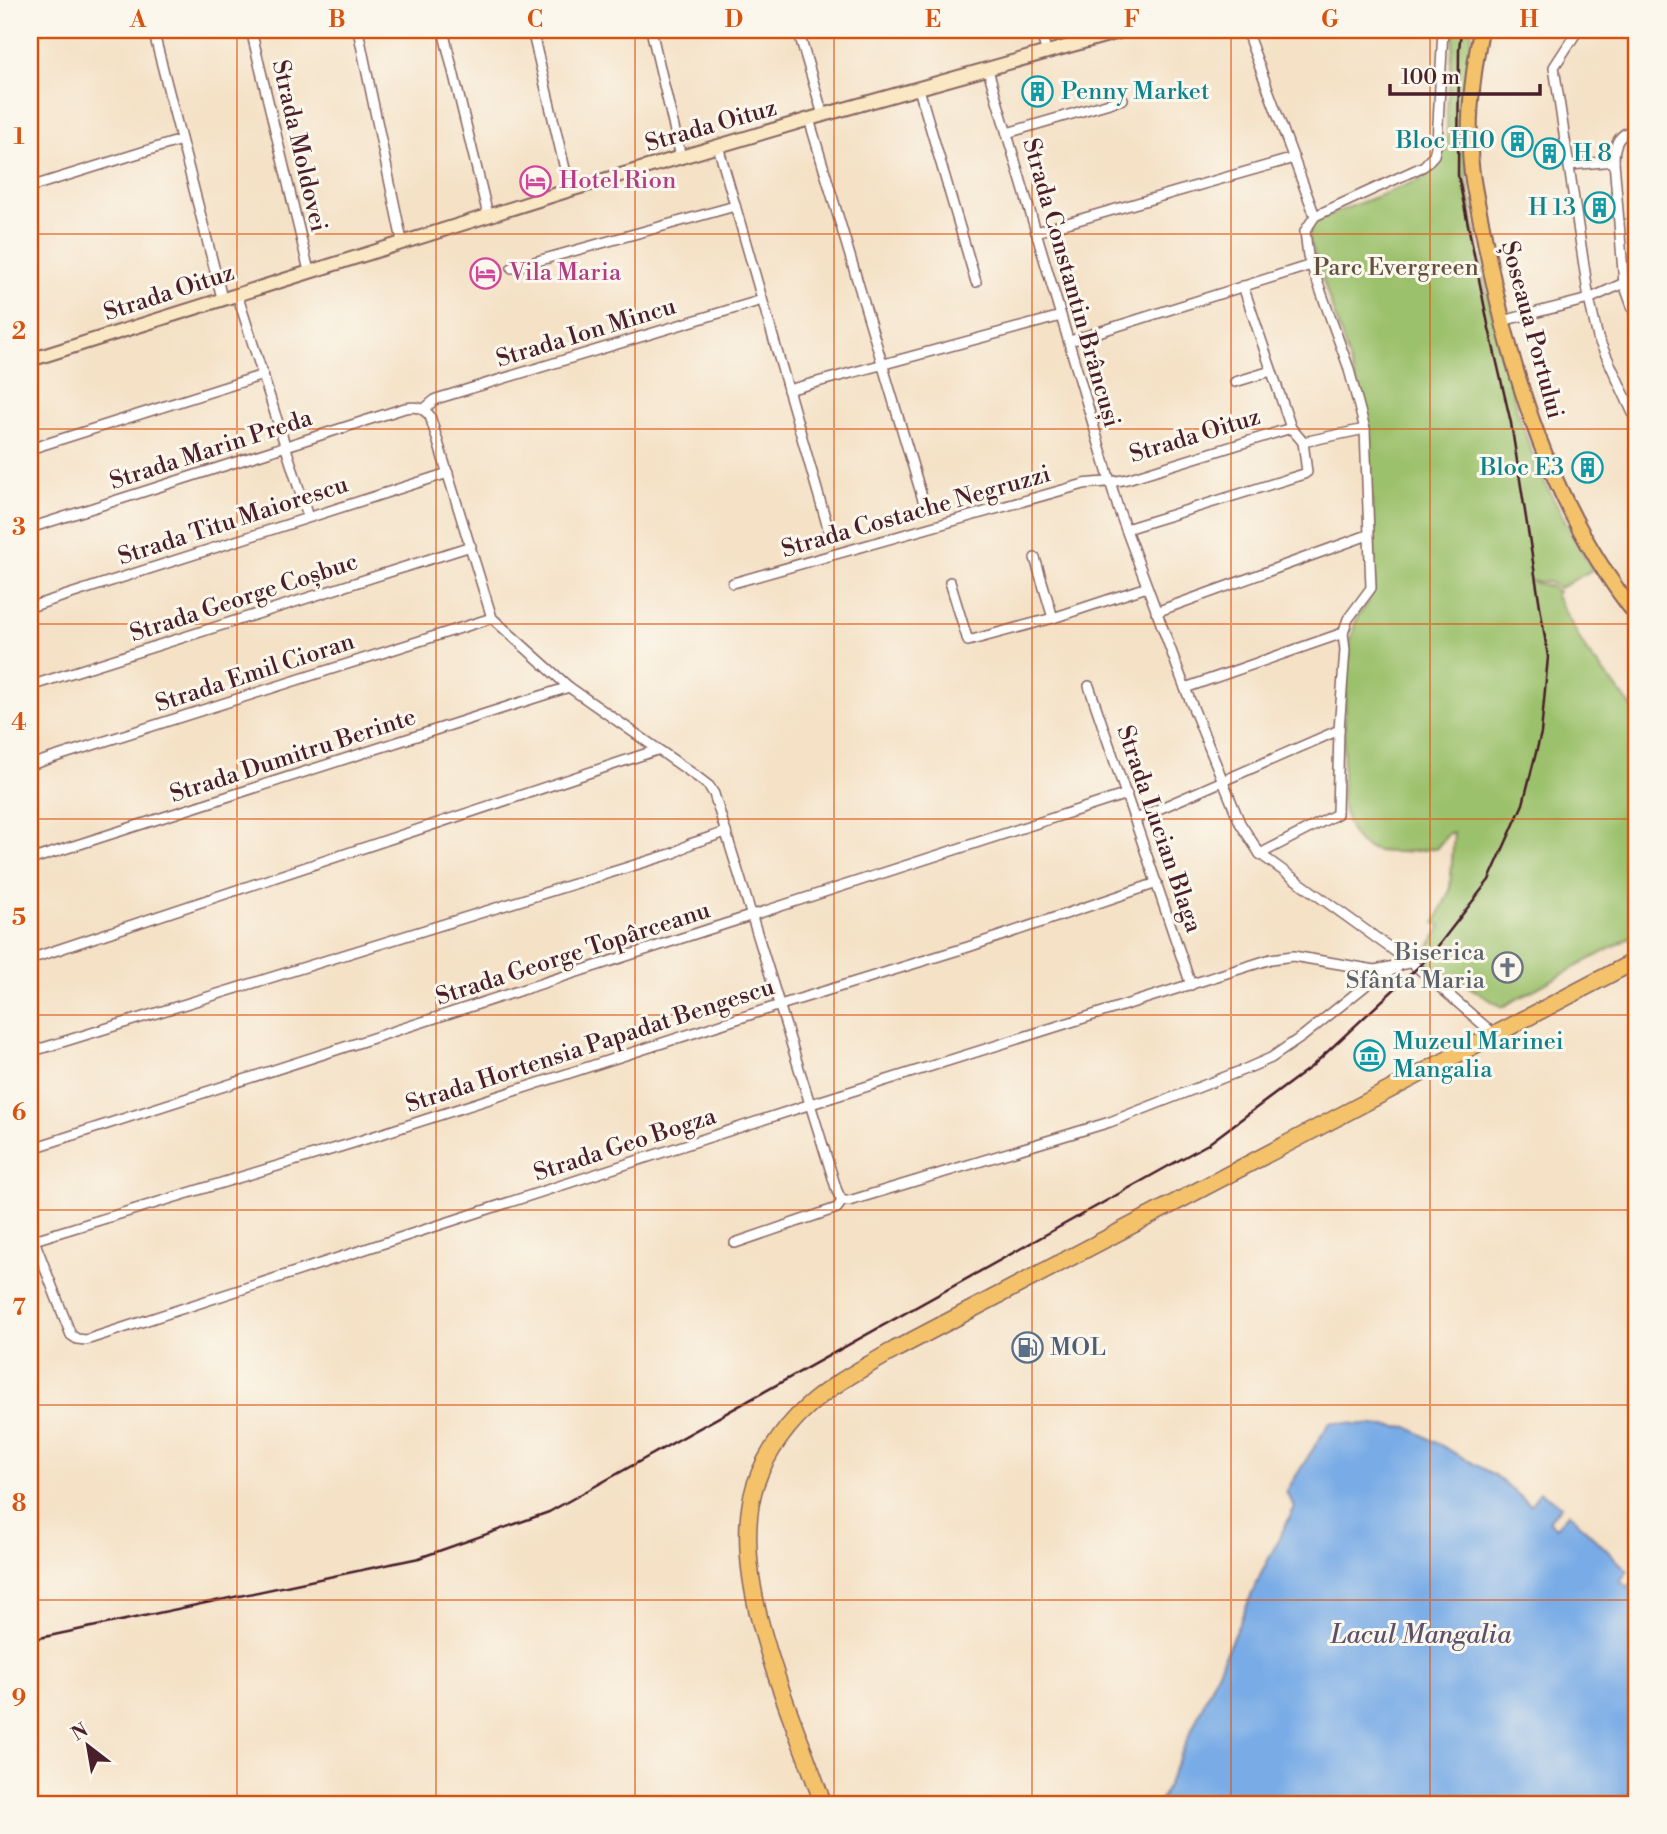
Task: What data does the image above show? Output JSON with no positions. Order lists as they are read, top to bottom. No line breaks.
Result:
{"streets":{"main road":["Strada Oituz","Șoseaua Portului"],"street":["Strada Moldovei","Strada Constantin Brâncuși","Strada Ion Mincu","Strada Marin Preda","Strada Costache Negruzzi","Strada Titu Maiorescu","Strada George Coșbuc","Strada Emil Cioran","Strada Dumitru Berinte","Strada Lucian Blaga","Strada George Topârceanu","Strada Hortensia Papadat Bengescu","Strada Geo Bogza"]},"crossings":[["Strada Oituz","Strada Moldovei"],["Strada Oituz","Strada Constantin Brâncuși"],["Strada Oituz","Strada Costache Negruzzi"],["Strada Constantin Brâncuși","Strada Costache Negruzzi"],["Strada Ion Mincu","Strada Marin Preda"],["Strada Lucian Blaga","Strada George Topârceanu"],["Strada Lucian Blaga","Strada Hortensia Papadat Bengescu"],["Strada Lucian Blaga","Strada Geo Bogza"],["Strada Hortensia Papadat Bengescu","Strada Geo Bogza"]],"water":["Lacul Mangalia"],"parks":["Parc Evergreen"],"places":{"building":["Penny Market","Bloc H10","H 8","H 13","Bloc E3"],"hotel":["Hotel Rion","Vila Maria"],"church":["Biserica Sfânta Maria"],"museum":["Muzeul Marinei Mangalia"],"fuel station":["MOL"]},"scale_bar":"100 m","north":"top left","grid":{"columns":["A","B","C","D","E","F","G","H"],"rows":["1","2","3","4","5","6","7","8","9"]}}
